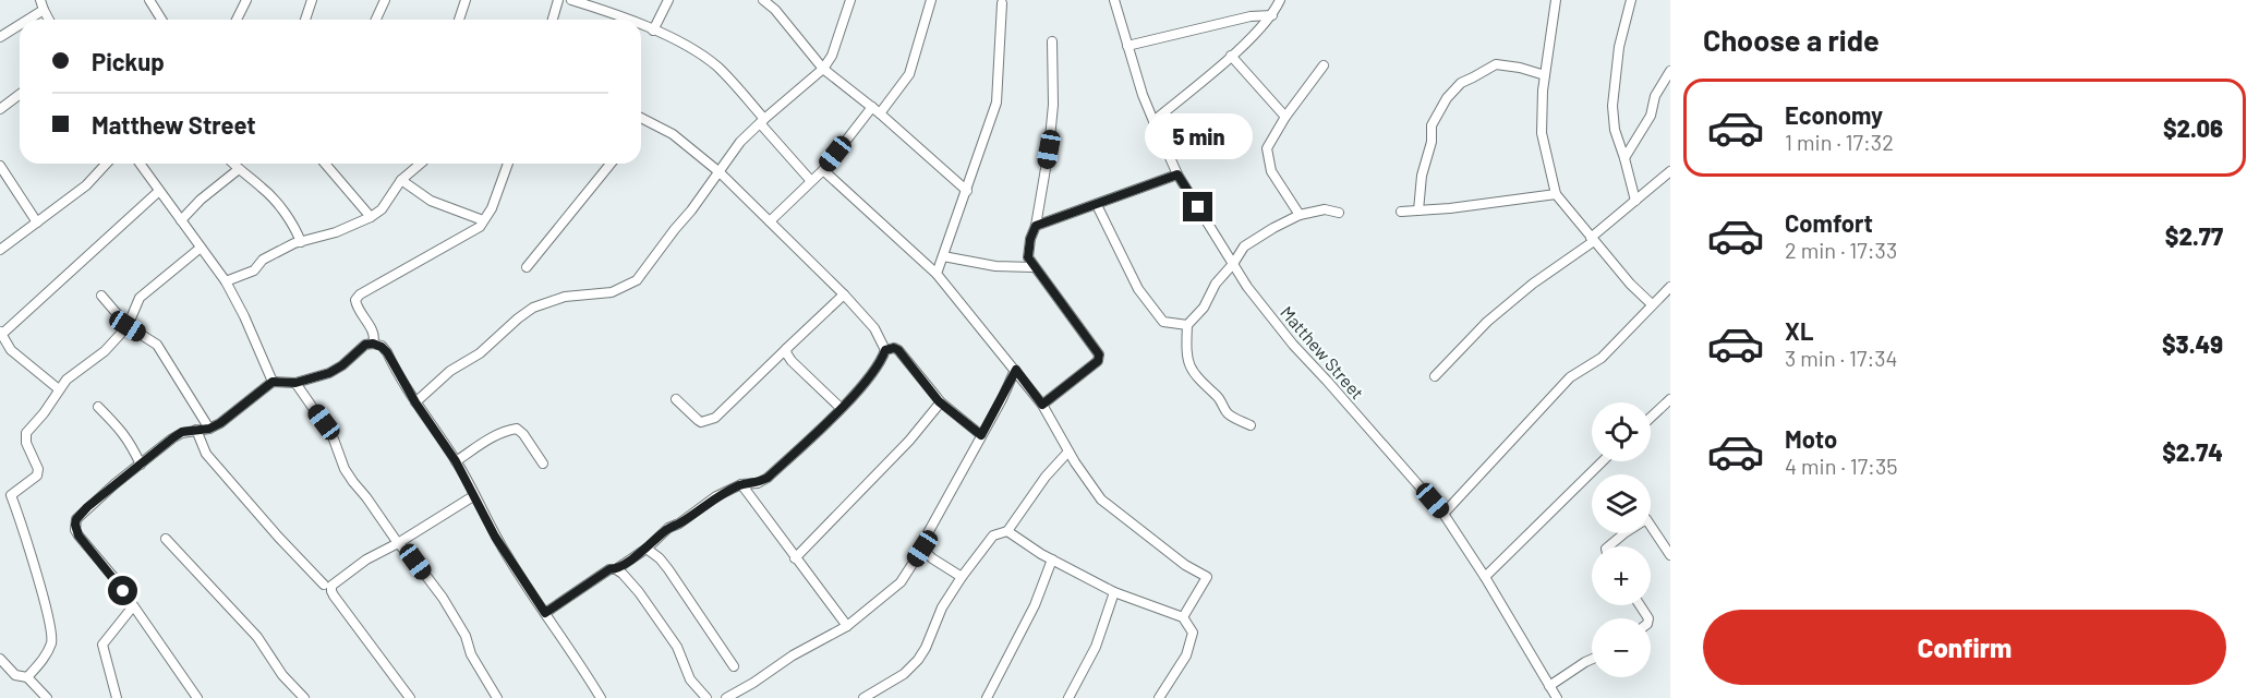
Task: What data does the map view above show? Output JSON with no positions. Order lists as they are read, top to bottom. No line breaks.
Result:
{"streets":{"street":["Matthew Street"]},"page":{"heading":"Choose a ride","banner":["Pickup","Matthew Street"],"list":[{"name":"Economy","note":"1 min · 17:32","value":"$2.06"},{"name":"Comfort","note":"2 min · 17:33","value":"$2.77"},{"name":"XL","note":"3 min · 17:34","value":"$3.49"},{"name":"Moto","note":"4 min · 17:35","value":"$2.74"}],"bubble":"5 min","map_buttons":["+","−"],"buttons":"Confirm"}}
